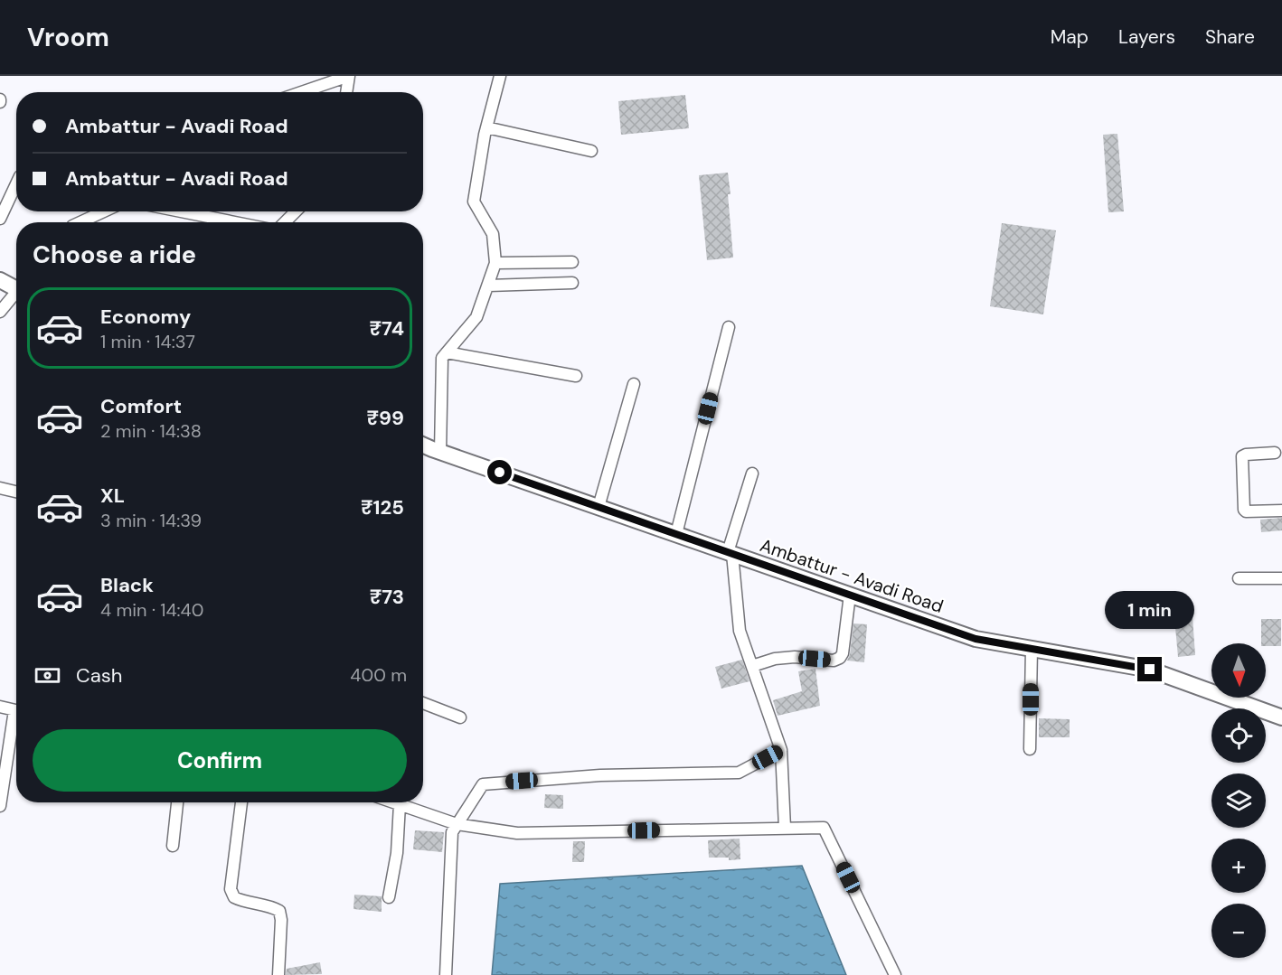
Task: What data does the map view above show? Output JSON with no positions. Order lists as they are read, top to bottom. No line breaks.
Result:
{"streets":{"street":["Ambattur - Avadi Road"]},"north":"bottom","page":{"header":"Vroom","nav":["Map","Layers","Share"],"banner":["Ambattur - Avadi Road","Ambattur - Avadi Road"],"heading":"Choose a ride","list":[{"name":"Economy","note":"1 min · 14:37","value":"₹74"},{"name":"Comfort","note":"2 min · 14:38","value":"₹99"},{"name":"XL","note":"3 min · 14:39","value":"₹125"},{"name":"Black","note":"4 min · 14:40","value":"₹73"}],"bubble":"1 min","map_buttons":["+","−"],"pay":["Cash","400 m"],"buttons":"Confirm"}}
